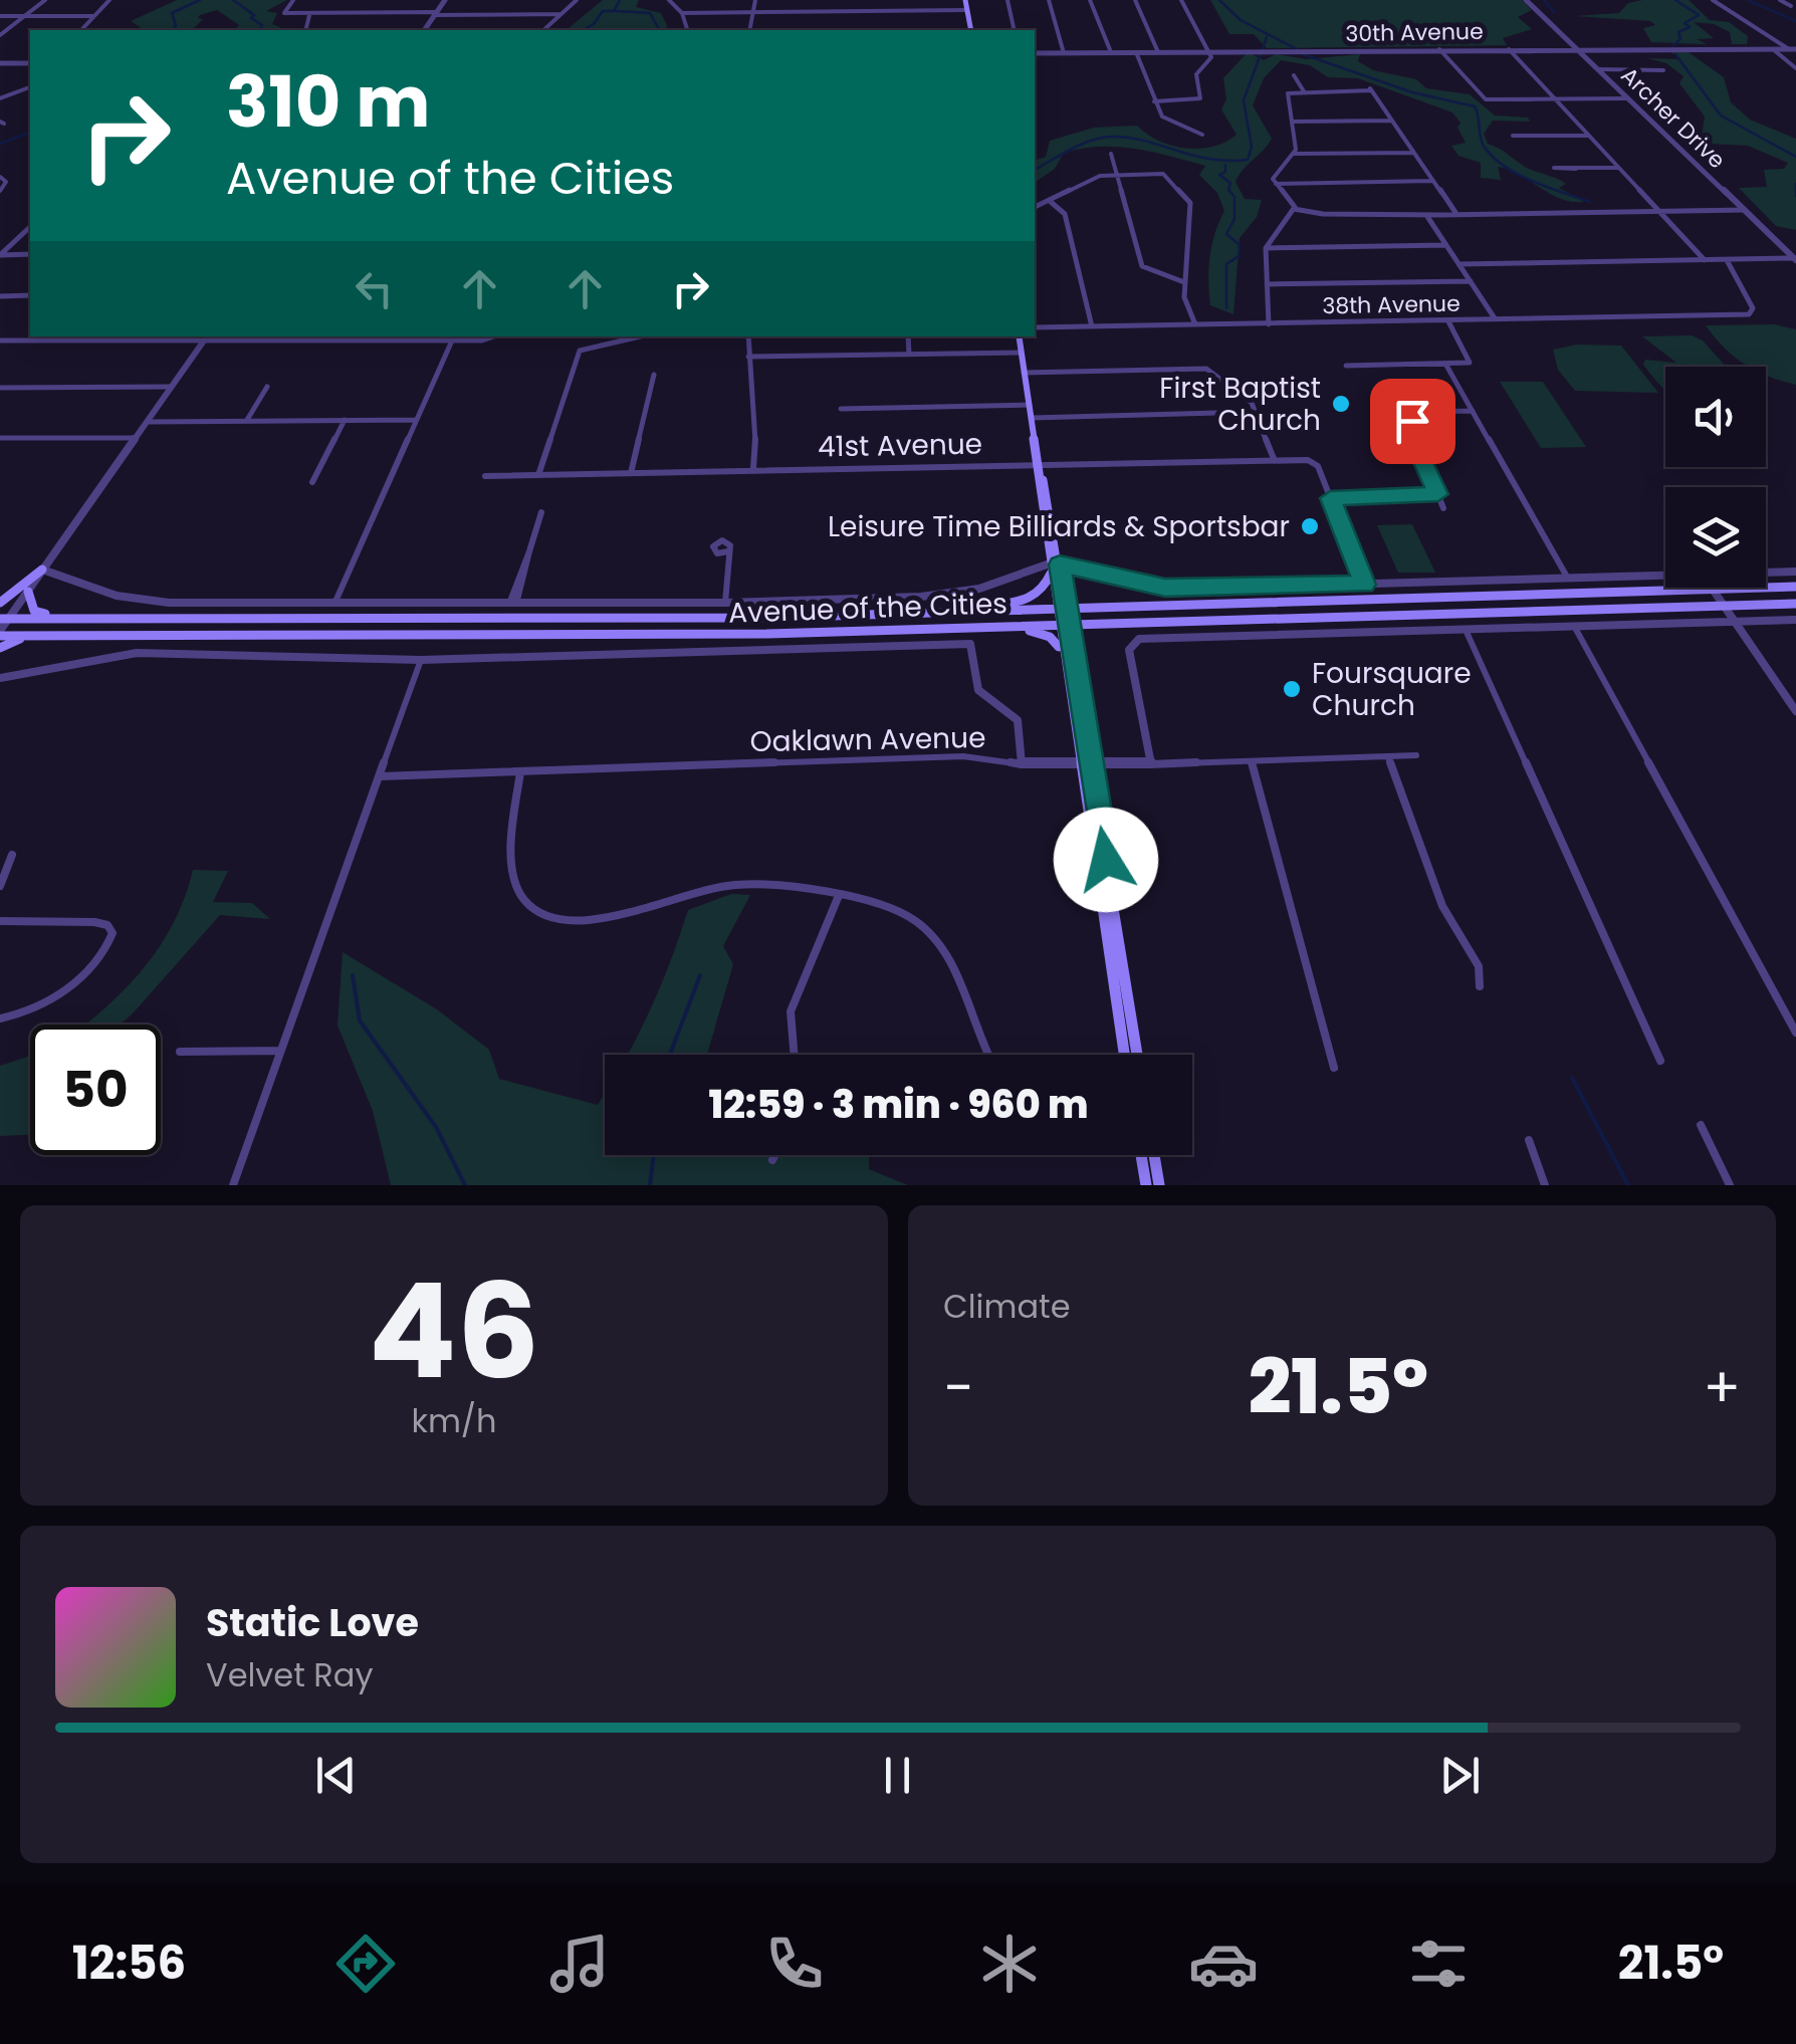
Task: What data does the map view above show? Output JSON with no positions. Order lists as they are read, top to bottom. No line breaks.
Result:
{"streets":{"main road":["Avenue of the Cities"],"street":["30th Avenue","Archer Drive","38th Avenue","41st Avenue","Oaklawn Avenue"]},"crossings":[["30th Avenue","Archer Drive"],["Avenue of the Cities","Oaklawn Avenue"]],"places":["First Baptist Church","Leisure Time Billiards & Sportsbar","Foursquare Church"],"page":{"turn":["310 m","Avenue of the Cities"],"limit":"50","trip":"12:59 · 3 min · 960 m","tile":[["46","km/h"],"Climate"],"heat":["−","21.5°","+"],"song":["Static Love","Velvet Ray"],"tabs":["12:56","21.5°"]}}
